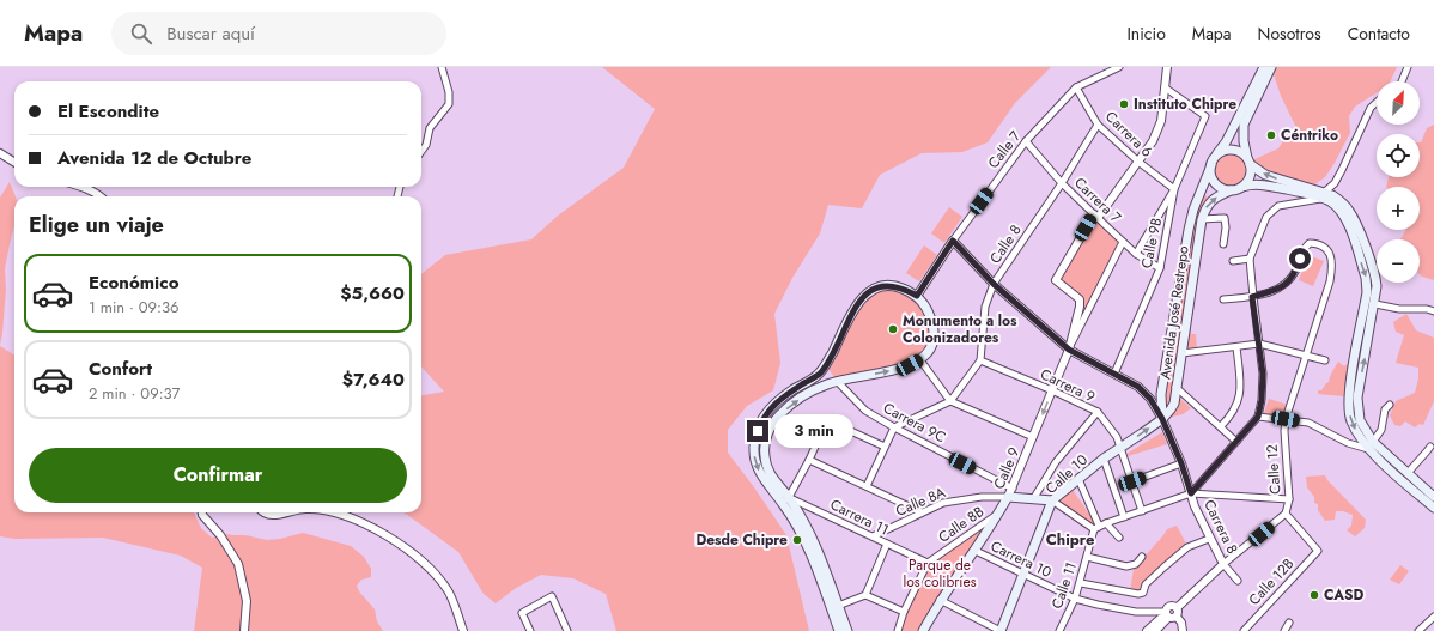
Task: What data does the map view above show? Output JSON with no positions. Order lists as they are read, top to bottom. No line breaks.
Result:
{"streets":{"main road":["Avenida José Restrepo","Calle 9","Calle 10"],"street":["Carrera 6","Calle 7","Carrera 7","Calle 9B","Calle 8","Carrera 9","Carrera 9C","Calle 12","Calle 8A","Carrera 11","Calle 8B","Carrera 8","Carrera 10","Calle 12B","Calle 11"]},"crossings":[["Carrera 6","Calle 7"],["Carrera 6","Calle 9B"],["Carrera 6","Calle 8"],["Calle 7","Carrera 7"],["Calle 7","Carrera 8"],["Carrera 7","Calle 9B"],["Carrera 7","Calle 8"],["Carrera 7","Calle 9"],["Calle 9B","Carrera 8"],["Calle 8","Carrera 9"],["Calle 8","Carrera 8"],["Avenida José Restrepo","Calle 10"],["Avenida José Restrepo","Carrera 8"],["Carrera 9","Calle 9"],["Carrera 9","Calle 10"],["Carrera 9C","Calle 9"],["Calle 9","Calle 8A"],["Calle 9","Calle 8B"],["Calle 9","Carrera 8"],["Calle 9","Carrera 10"],["Calle 12","Carrera 8"],["Calle 12","Carrera 10"],["Calle 12","Calle 12B"],["Calle 10","Carrera 8"],["Calle 10","Carrera 10"],["Calle 8A","Carrera 11"],["Carrera 11","Calle 8B"],["Carrera 10","Calle 11"]],"districts":["Chipre"],"parks":["Parque de los colibríes"],"places":["Instituto Chipre","Céntriko","Monumento a los Colonizadores","Desde Chipre","CASD"],"north":"top right","page":{"header":"Mapa","search":"Buscar aquí","nav":["Inicio","Mapa","Nosotros","Contacto"],"map_buttons":["+","−"],"banner":["El Escondite","Avenida 12 de Octubre"],"heading":"Elige un viaje","list":[{"name":"Económico","note":"1 min · 09:36","value":"$5,660"},{"name":"Confort","note":"2 min · 09:37","value":"$7,640"}],"bubble":"3 min","buttons":"Confirmar"}}
